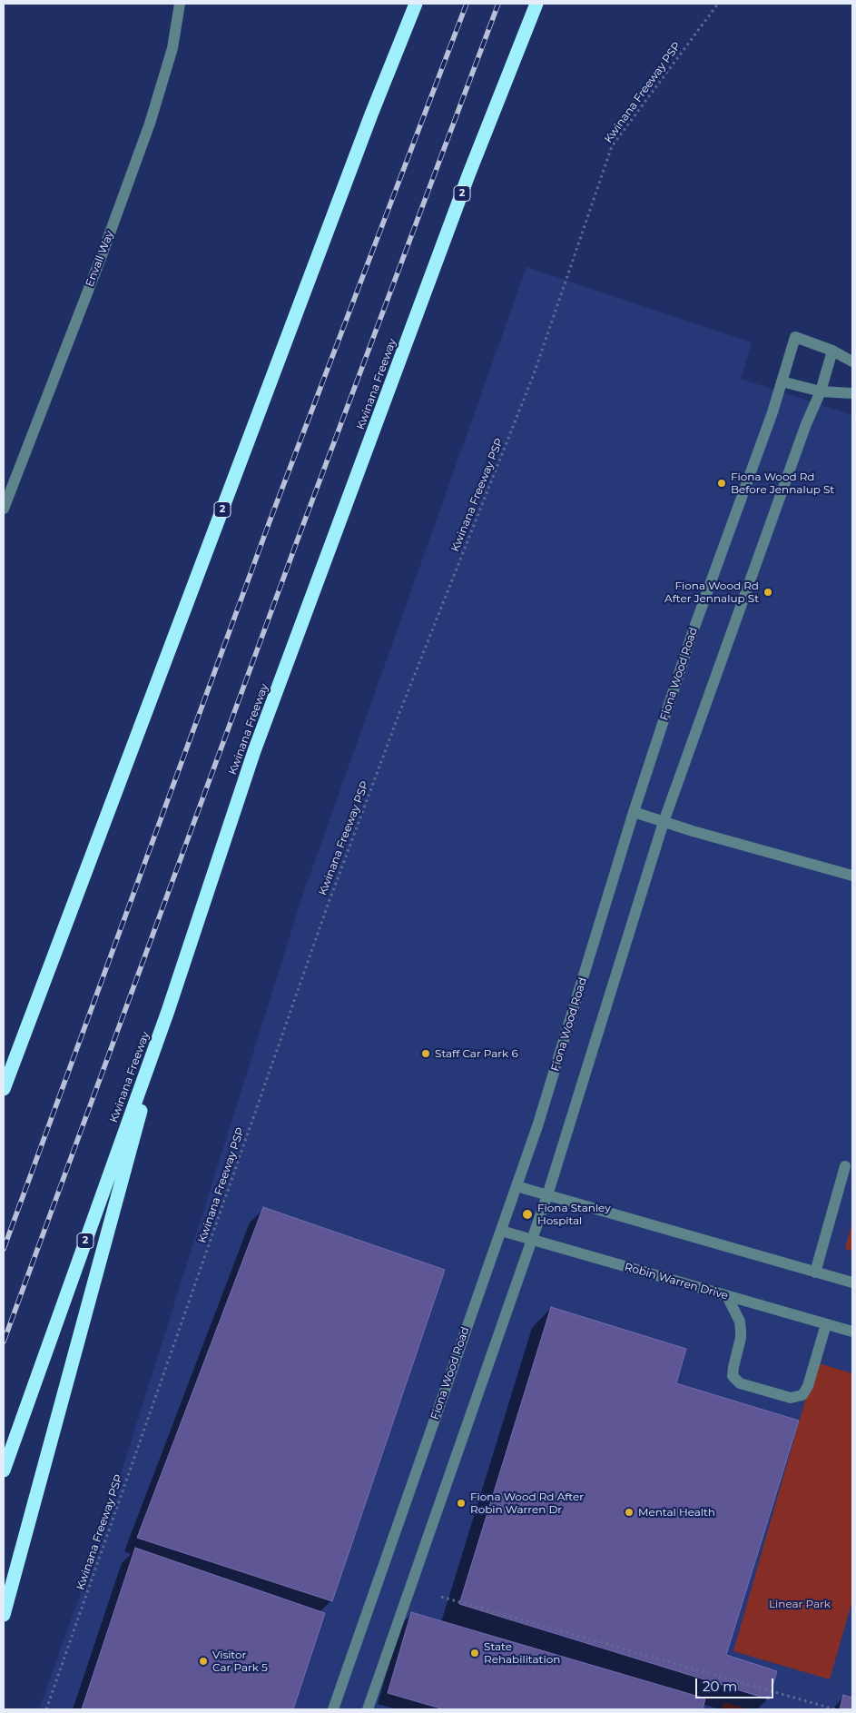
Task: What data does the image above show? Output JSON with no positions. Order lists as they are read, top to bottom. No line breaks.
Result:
{"streets":{"highway":["2","Kwinana Freeway"],"street":["Envall Way","Fiona Wood Road","Robin Warren Drive"],"path":["Kwinana Freeway PSP"]},"crossings":[["Fiona Wood Road","Robin Warren Drive"]],"parks":["Linear Park"],"places":["Fiona Wood Rd Before Jennalup St","Fiona Wood Rd After Jennalup St","Staff Car Park 6","Fiona Stanley Hospital","Fiona Wood Rd After Robin Warren Dr","Mental Health","State Rehabilitation","Visitor Car Park 5"],"scale_bar":"20 m"}
